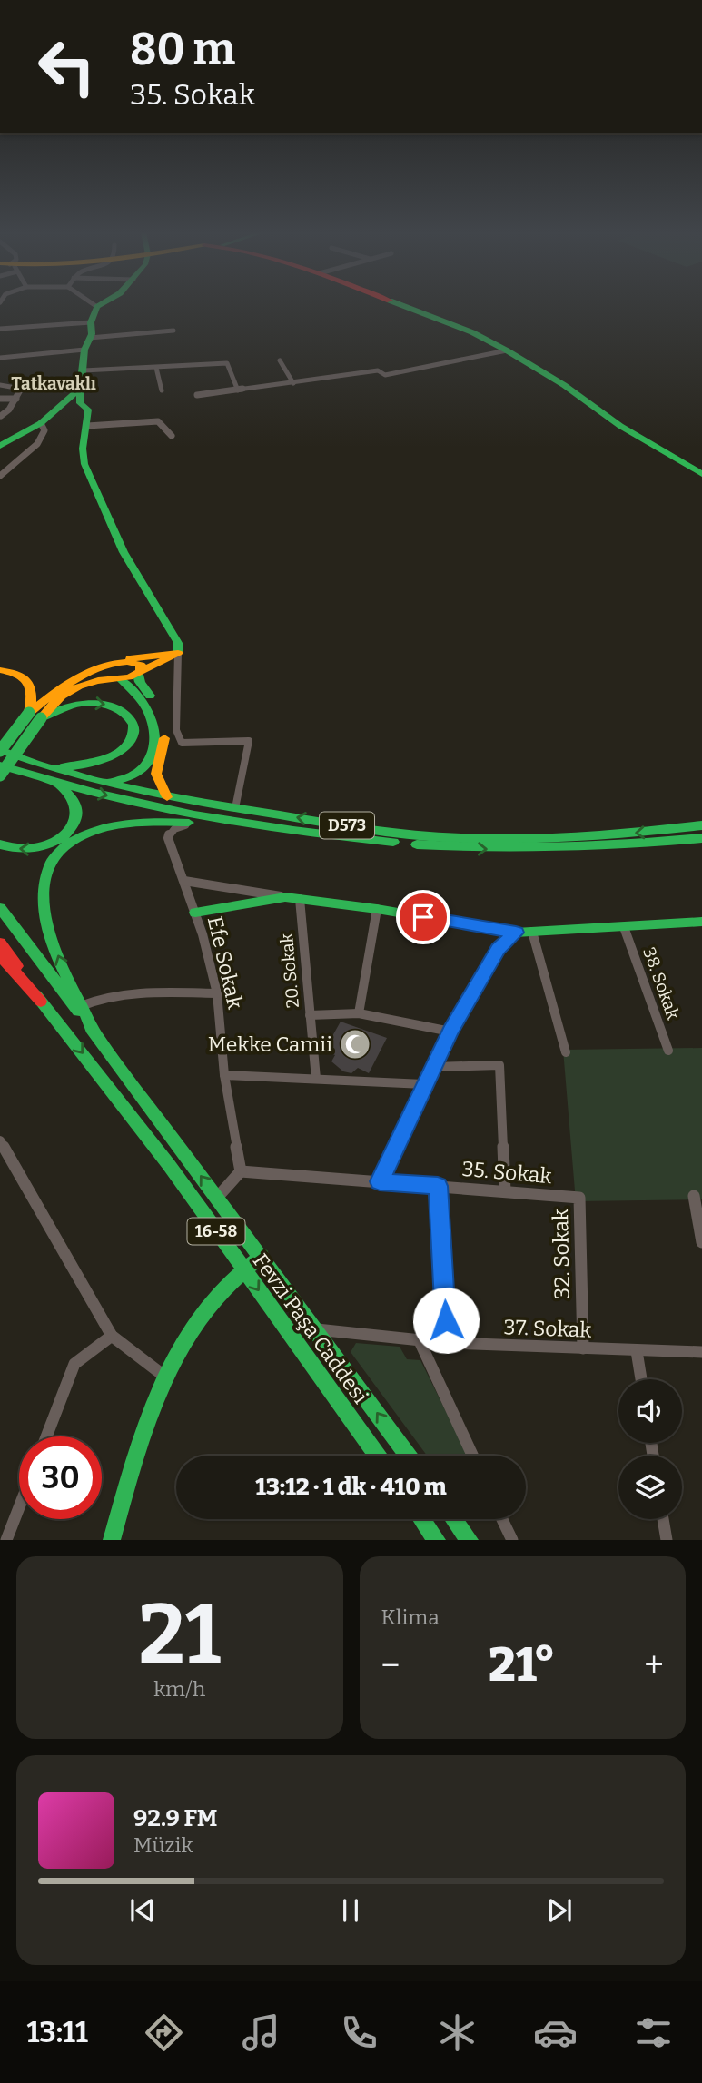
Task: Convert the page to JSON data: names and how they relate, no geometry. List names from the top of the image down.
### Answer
{
  "streets": {
    "main road": ["D573", "16-58", "Fevzi Paşa Caddesi"],
    "street": [
      "Efe Sokak",
      "20. Sokak",
      "38. Sokak",
      "35. Sokak",
      "32. Sokak",
      "37. Sokak"
    ]
  },
  "crossings": [
    ["Efe Sokak", "35. Sokak"],
    ["35. Sokak", "32. Sokak"],
    ["32. Sokak", "37. Sokak"],
    ["Fevzi Paşa Caddesi", "37. Sokak"]
  ],
  "districts": ["Tatkavaklı"],
  "places": {
    "mosque": ["Mekke Camii"]
  },
  "page": {
    "turn": ["80 m", "35. Sokak"],
    "limit": "30",
    "trip": "13:12 · 1 dk · 410 m",
    "tile": [
      ["21", "km/h"],
      "Klima"
    ],
    "heat": ["−", "21°", "+"],
    "song": ["92.9 FM", "Müzik"],
    "tabs": "13:11"
  }
}
